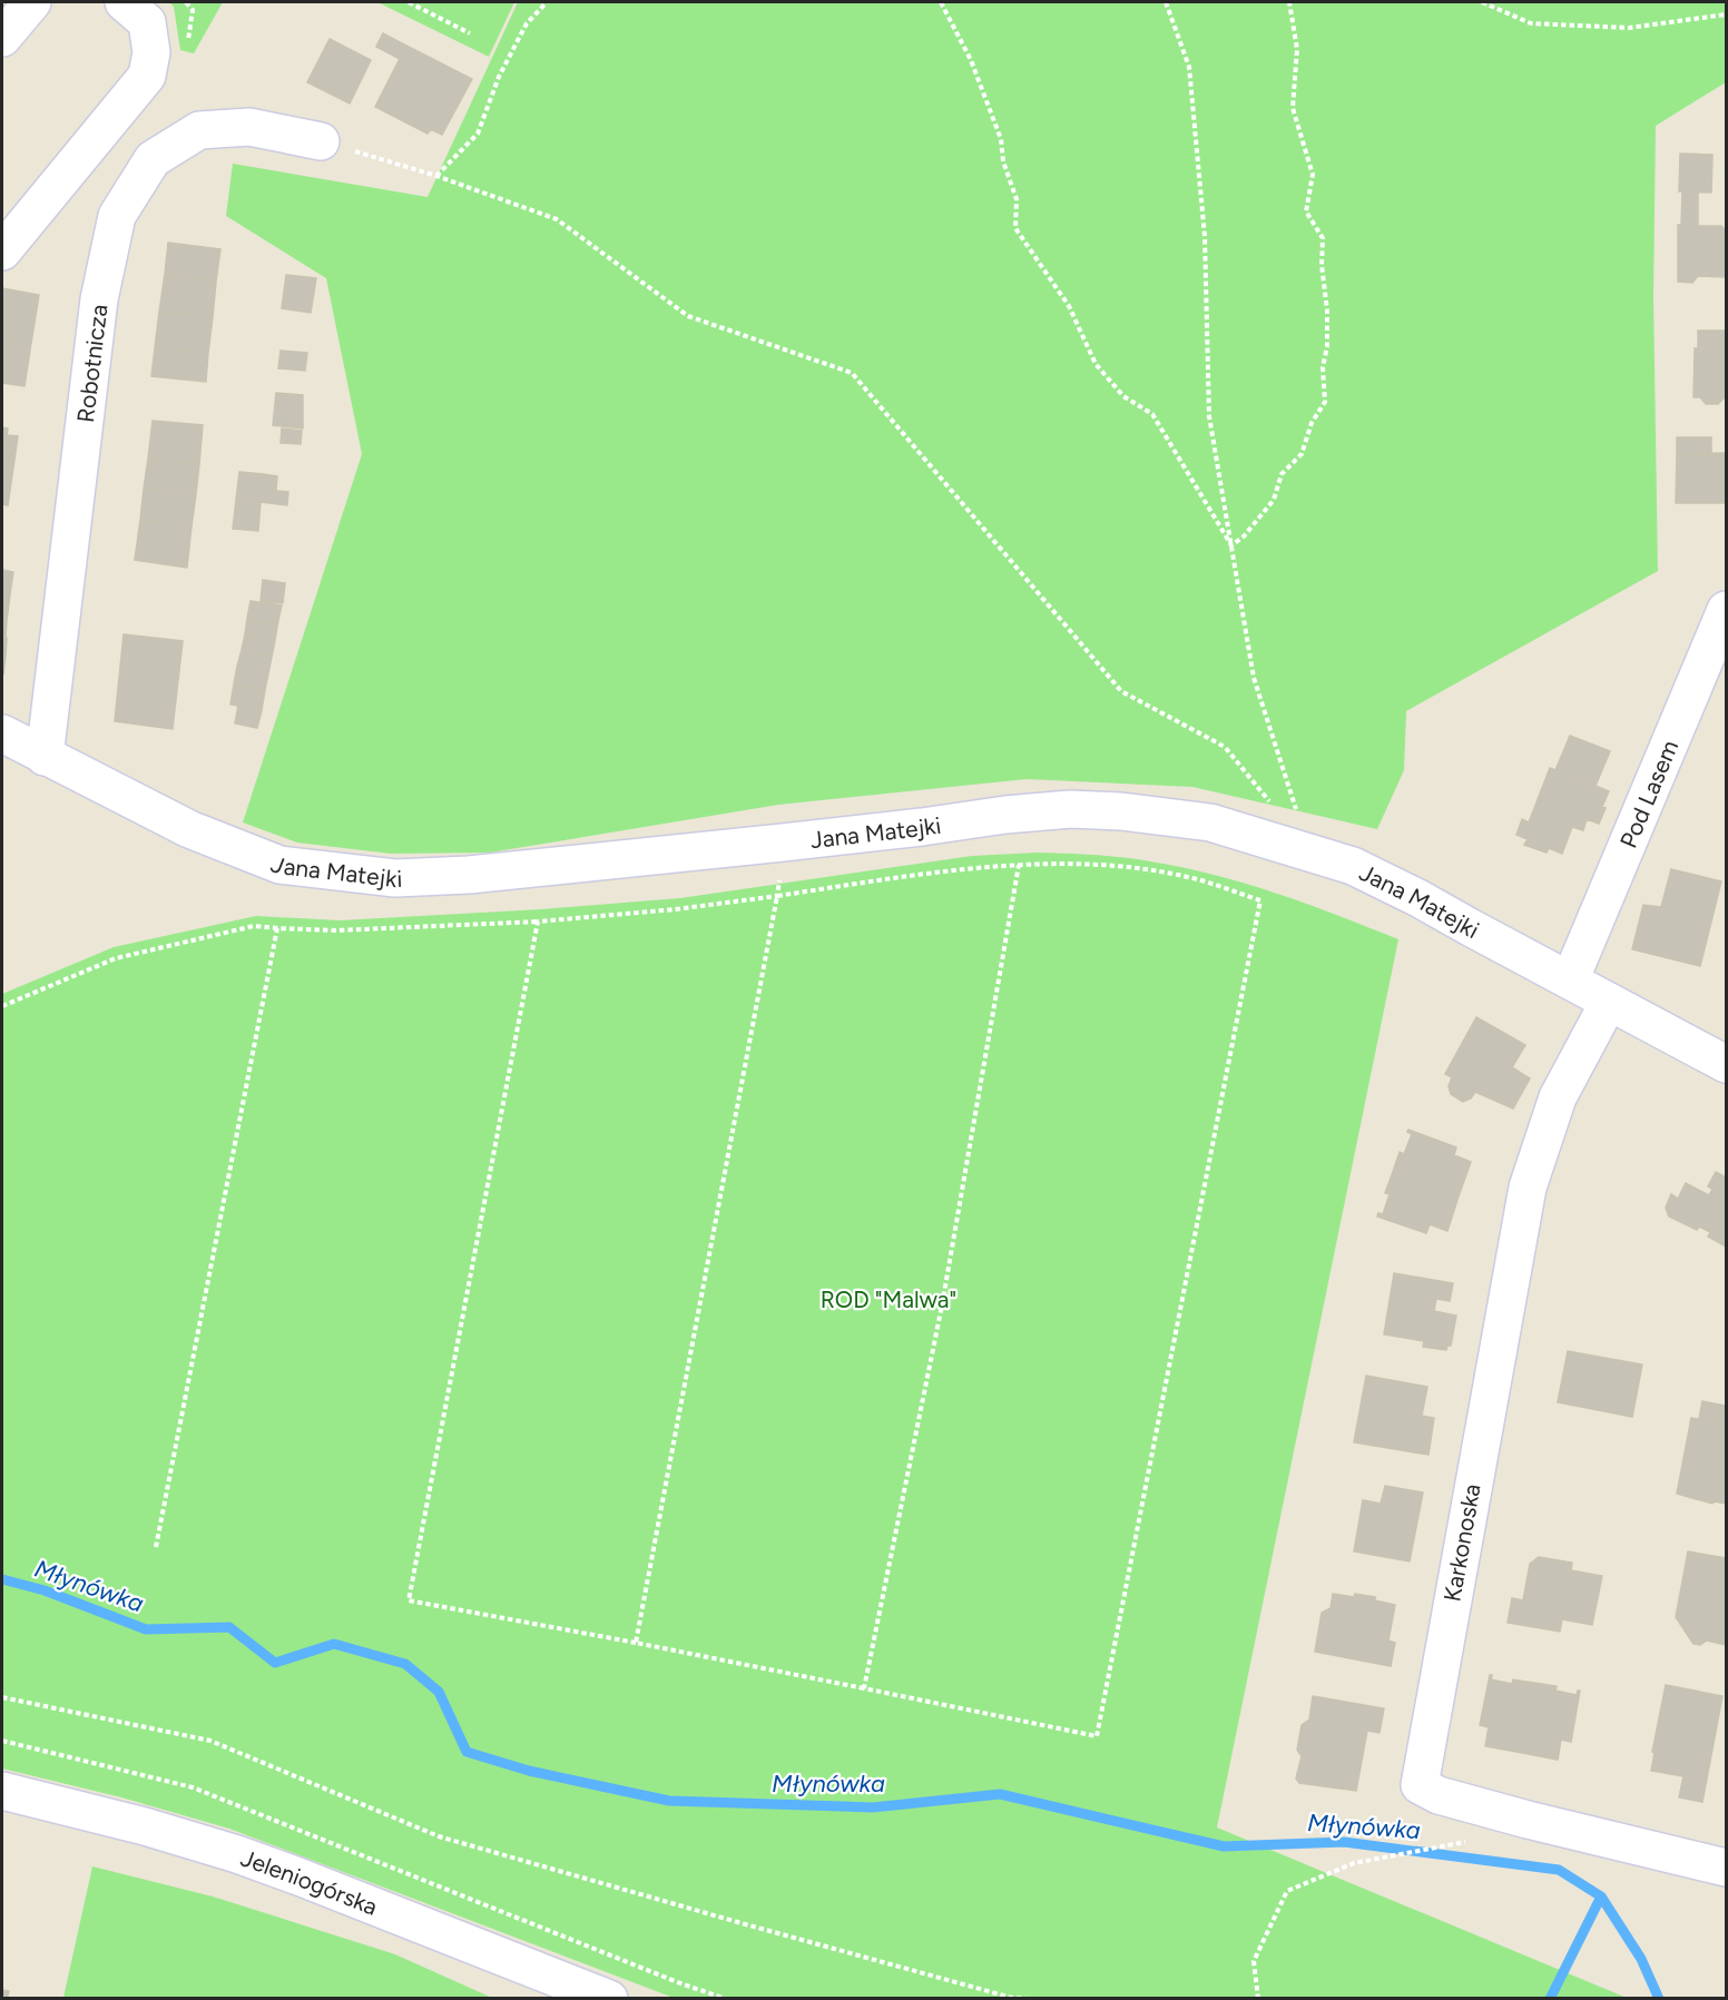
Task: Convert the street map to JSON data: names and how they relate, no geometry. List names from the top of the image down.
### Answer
{
  "streets": {
    "street": [
      "Robotnicza",
      "Pod Lasem",
      "Jana Matejki",
      "Karkonoska",
      "Jeleniogórska"
    ]
  },
  "crossings": [
    ["Robotnicza", "Jana Matejki"],
    ["Pod Lasem", "Jana Matejki"],
    ["Jana Matejki", "Karkonoska"]
  ],
  "water": ["Młynówka"],
  "parks": ["ROD \"Malwa\""]
}
